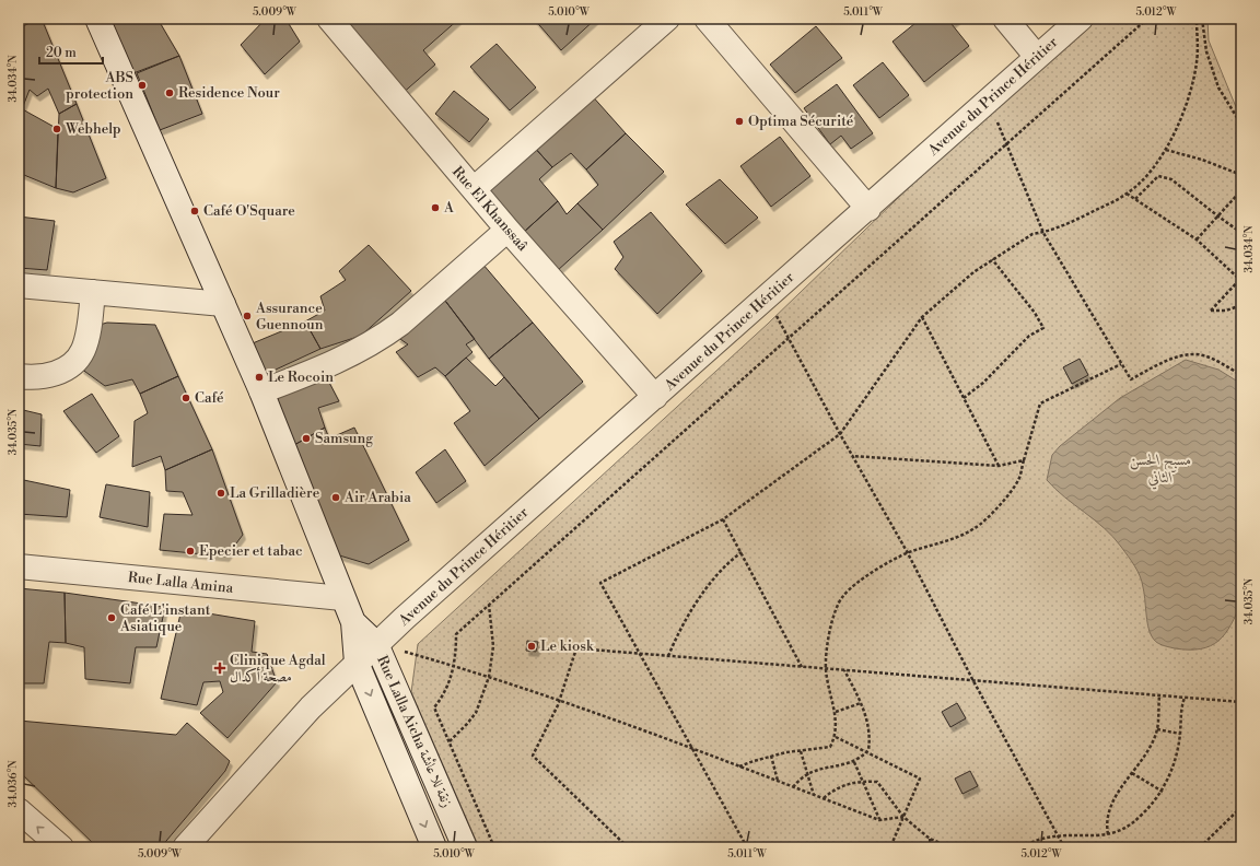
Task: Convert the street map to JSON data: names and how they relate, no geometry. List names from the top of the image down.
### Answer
{
  "streets": {
    "street": [
      "Avenue du Prince Héritier",
      "Rue El Khanssaâ",
      "Rue Lalla Amina",
      "Rue Lalla Aicha زنقة للا عائشة"
    ]
  },
  "crossings": [
    ["Avenue du Prince Héritier", "Rue El Khanssaâ"],
    ["Avenue du Prince Héritier", "Rue Lalla Aicha زنقة للا عائشة"],
    ["Rue Lalla Amina", "Rue Lalla Aicha زنقة للا عائشة"]
  ],
  "water": ["مسبح الحسن الثاني"],
  "places": {
    "other": [
      "ABS protection",
      "Residence Nour",
      "Optima Sécurité",
      "Webhelp",
      "A",
      "Café O'Square",
      "Assurance Guennoun",
      "Le Rocoin",
      "Café",
      "Samsung",
      "La Grilladière",
      "Air Arabia",
      "Epecier et tabac",
      "Café L'instant Asiatique",
      "Le kiosk"
    ],
    "health": ["Clinique Agdal مصحة أكدال"]
  },
  "scale_bar": "20 m",
  "coordinates": [
    "5.009°W",
    "5.010°W",
    "5.011°W",
    "5.012°W",
    "34.034°N",
    "34.035°N",
    "34.036°N"
  ]
}
